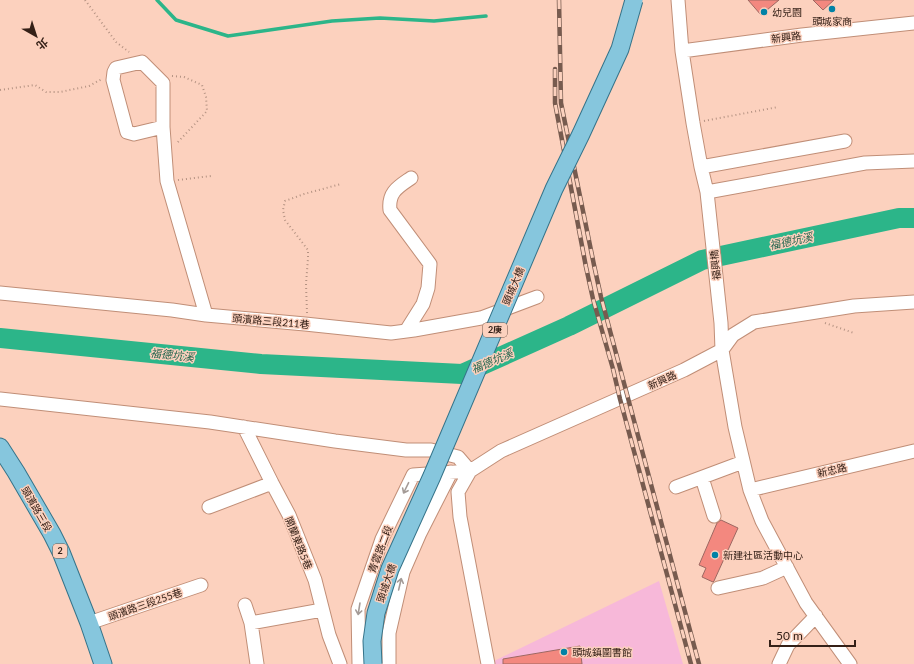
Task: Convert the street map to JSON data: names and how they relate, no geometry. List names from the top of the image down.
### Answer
{
  "streets": {
    "main road": [
      "頭城大橋",
      "2庚",
      "頭濱路三段",
      "2"
    ],
    "street": [
      "新興路",
      "福興橋",
      "頭濱路三段211巷",
      "新忠路",
      "開蘭東路5巷",
      "青雲路二段",
      "頭濱路三段255巷"
    ]
  },
  "crossings": [
    ["新興路", "福興橋"],
    ["新興路", "青雲路二段"],
    ["頭濱路三段", "頭濱路三段255巷"]
  ],
  "water": ["福德坑溪"],
  "places": [
    "頭城家商",
    "幼兒園",
    "新建社區活動中心",
    "頭城鎮圖書館"
  ],
  "scale_bar": "50 m",
  "north": "bottom right"
}
